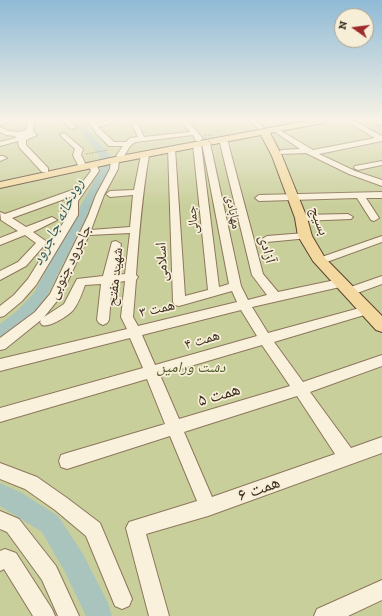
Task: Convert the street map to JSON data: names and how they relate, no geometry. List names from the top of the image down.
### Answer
{
  "streets": {
    "main road": ["بسیج"],
    "street": [
      "مهابادی",
      "جمالی",
      "آزادی",
      "جاجرود جنوبی",
      "اسلامی",
      "شهید مفتح",
      "همت ۳",
      "همت ۴",
      "همت ۵",
      "همت ۶"
    ]
  },
  "crossings": [
    ["مهابادی", "اسلامی"],
    ["جمالی", "اسلامی"],
    ["بسیج", "همت ۴"],
    ["آزادی", "همت ۳"],
    ["شهید مفتح", "همت ۳"],
    ["شهید مفتح", "همت ۴"],
    ["شهید مفتح", "همت ۵"],
    ["شهید مفتح", "همت ۶"]
  ],
  "water": ["رودخانه جاجرود"],
  "parks": ["دشت ورامین"],
  "north": "left"
}
